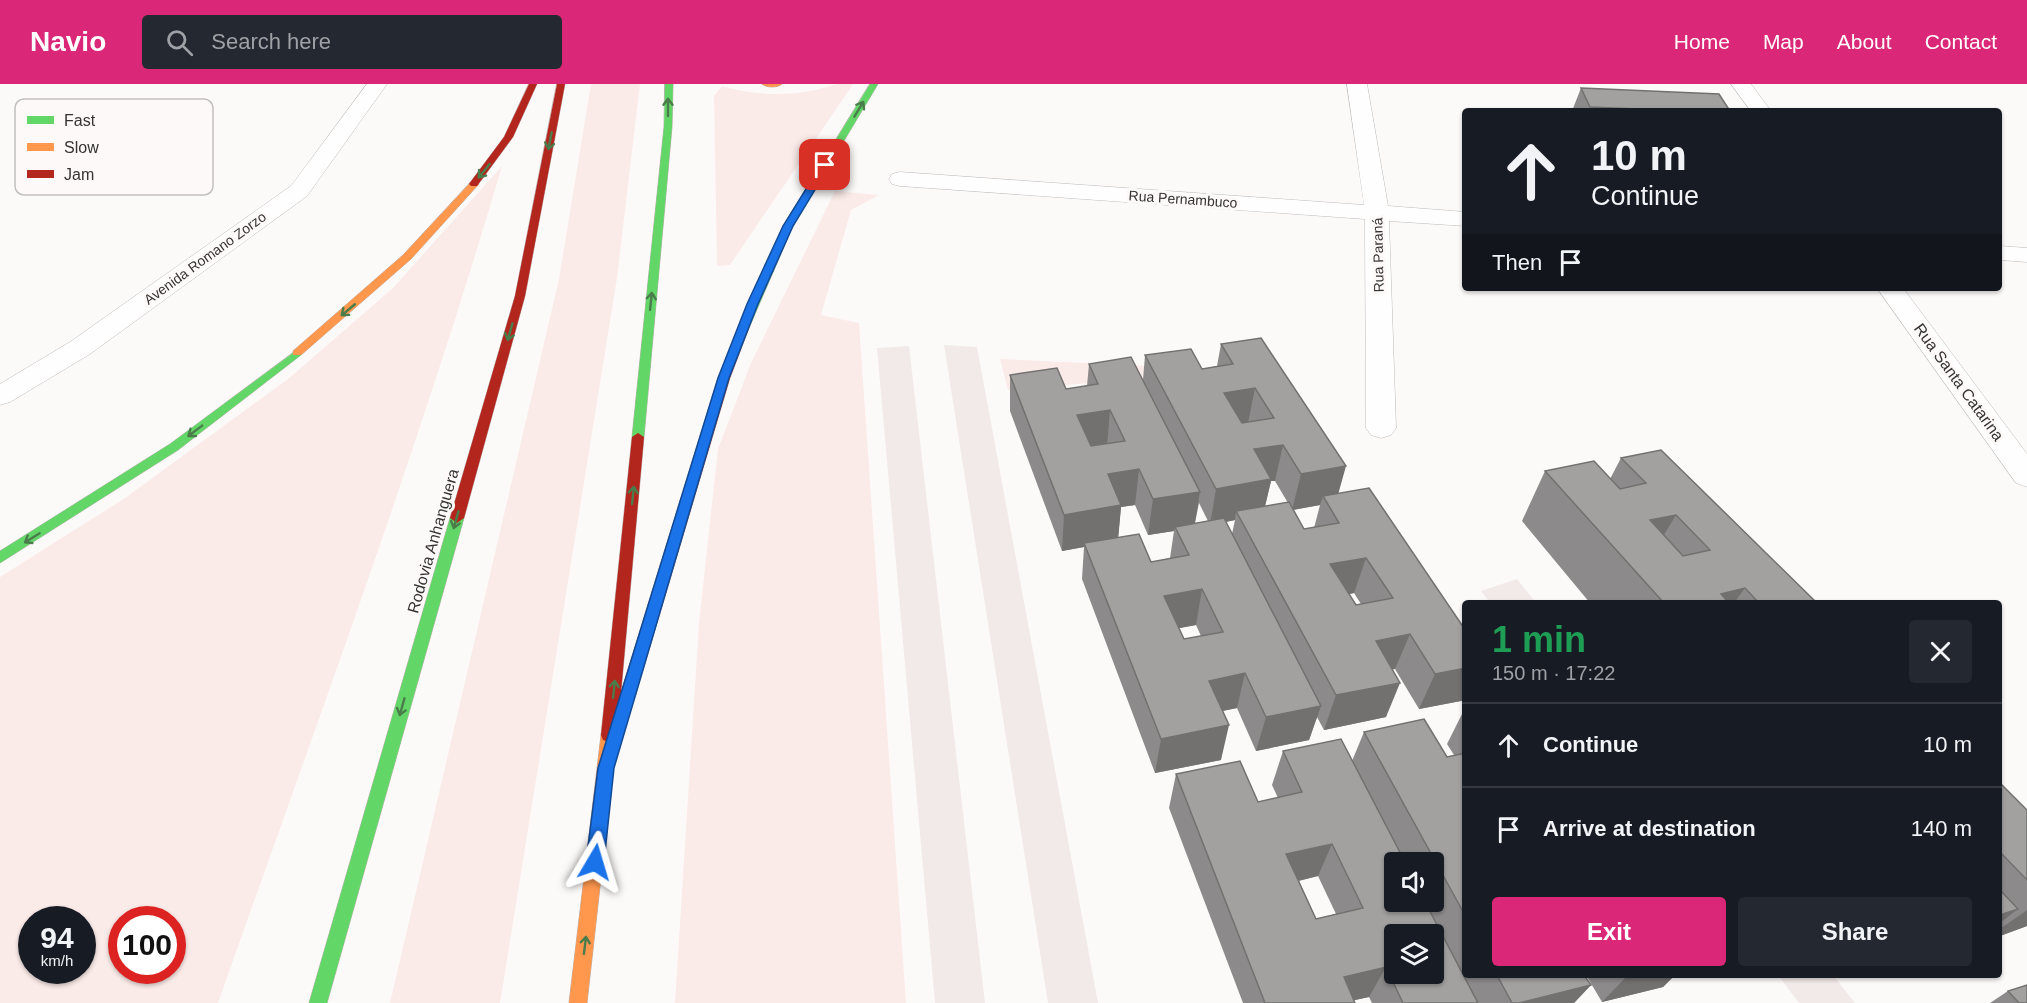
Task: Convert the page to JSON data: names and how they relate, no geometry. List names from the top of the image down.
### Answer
{
  "streets": {
    "highway": ["Rodovia Anhanguera"],
    "street": [
      "Rua Pernambuco",
      "Rua Paraná",
      "Avenida Romano Zorzo",
      "Rua Santa Catarina"
    ]
  },
  "crossings": [
    ["Rua Pernambuco", "Rua Paraná"]
  ],
  "one_way": ["Rodovia Anhanguera"],
  "legend": ["Fast", "Slow", "Jam"],
  "page": {
    "header": "Navio",
    "search": "Search here",
    "nav": [
      "Home",
      "Map",
      "About",
      "Contact"
    ],
    "turn": ["10 m", "Continue"],
    "then": "Then",
    "heading": ["1 min", "150 m · 17:22"],
    "list": [
      {
        "name": "Continue",
        "value": "10 m"
      },
      {
        "name": "Arrive at destination",
        "value": "140 m"
      }
    ],
    "buttons": ["Exit", "Share"],
    "speed": "94 km/h",
    "limit": "100"
  }
}
